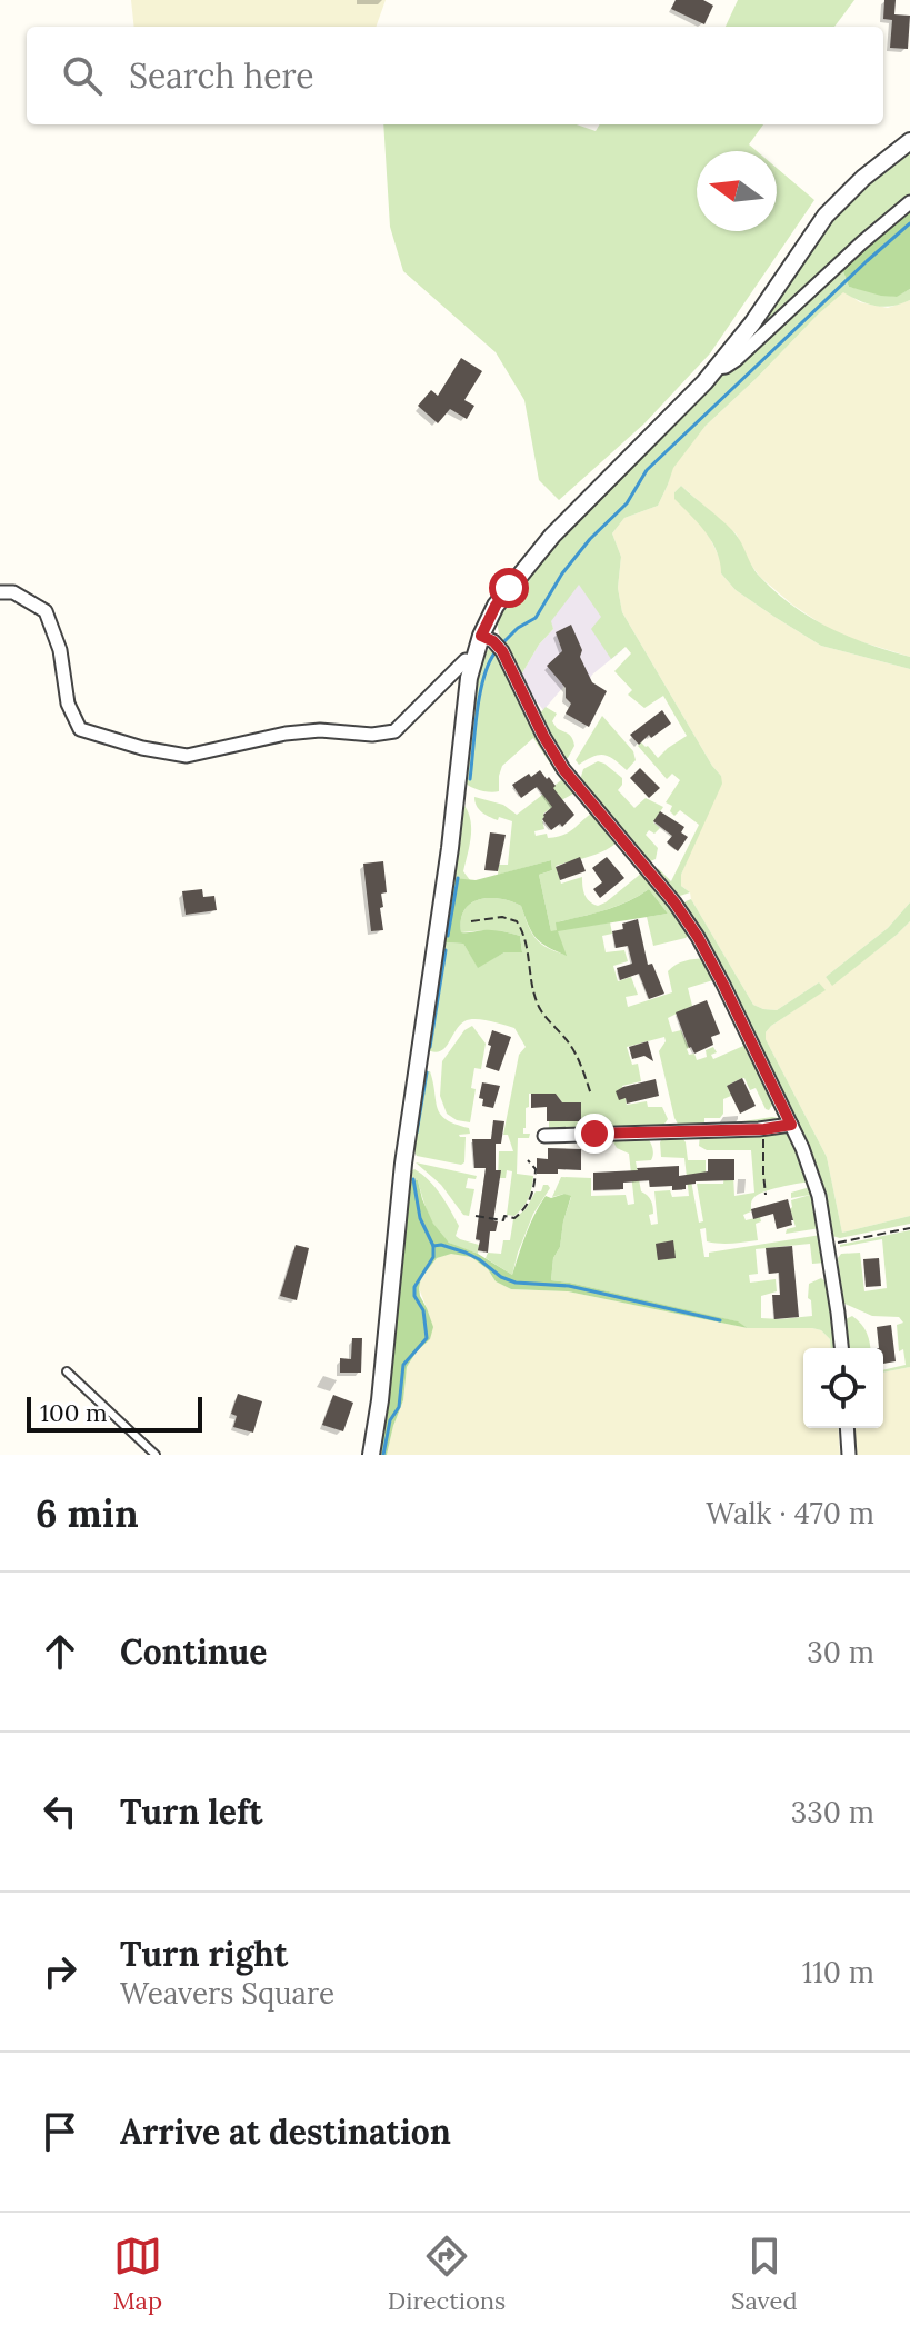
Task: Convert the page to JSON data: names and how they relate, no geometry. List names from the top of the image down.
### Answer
{
  "scale_bar": "100 m",
  "north": "left",
  "page": {
    "search": "Search here",
    "scale": "100 m",
    "heading": ["6 min", "Walk · 470 m"],
    "list": [
      ["Continue", "30 m"],
      ["Turn left", "330 m"],
      ["Turn right", "Weavers Square", "110 m"],
      "Arrive at destination"
    ],
    "nav": ["Map", "Directions", "Saved"]
  }
}
